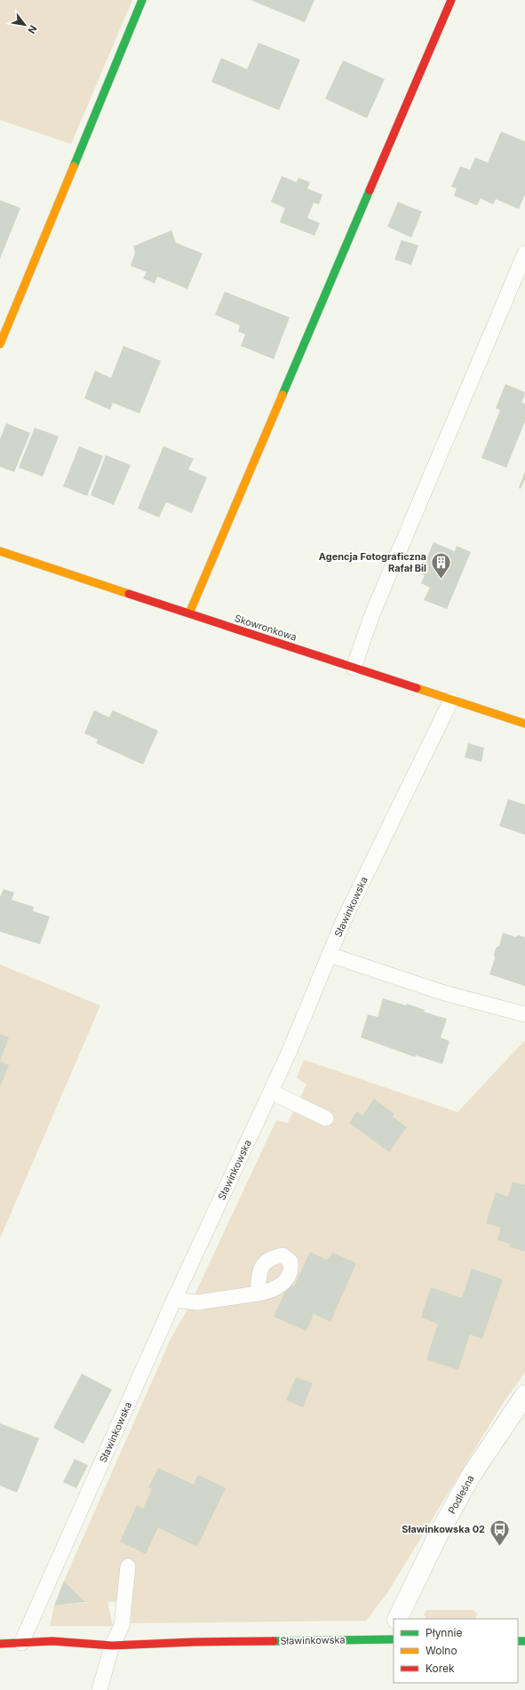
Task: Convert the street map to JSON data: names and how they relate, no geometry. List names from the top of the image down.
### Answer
{
  "streets": {
    "street": ["Skowronkowa", "Sławinkowska", "Podleśna"]
  },
  "crossings": [
    ["Skowronkowa", "Sławinkowska"]
  ],
  "places": {
    "building": ["Agencja Fotograficzna Rafał Bil"],
    "bus stop": ["Sławinkowska 02"]
  },
  "legend": ["Płynnie", "Wolno", "Korek"],
  "north": "bottom right"
}
